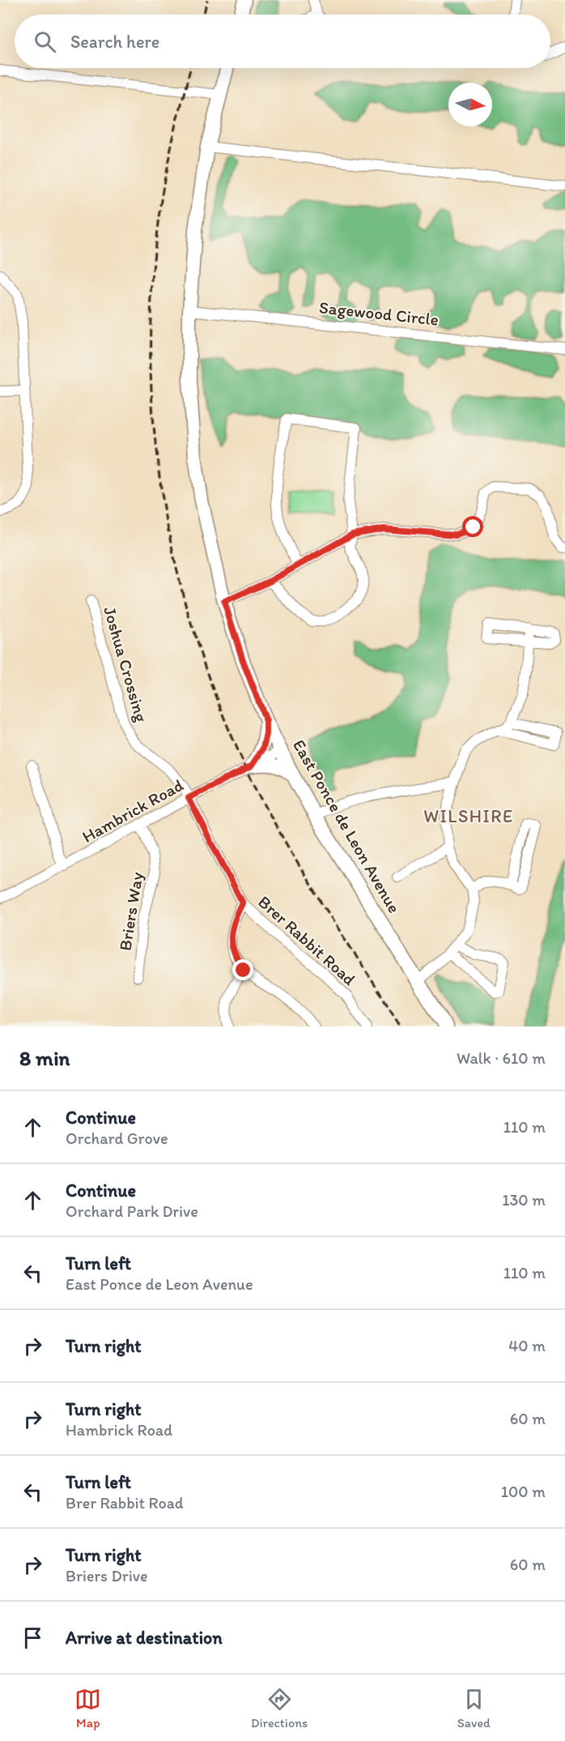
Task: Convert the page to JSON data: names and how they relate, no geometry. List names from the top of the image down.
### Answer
{
  "streets": {
    "main road": ["East Ponce de Leon Avenue"],
    "street": [
      "Sagewood Circle",
      "Joshua Crossing",
      "Hambrick Road",
      "Briers Way",
      "Brer Rabbit Road"
    ]
  },
  "crossings": [
    ["Sagewood Circle", "East Ponce de Leon Avenue"],
    ["Joshua Crossing", "Hambrick Road"],
    ["Joshua Crossing", "Brer Rabbit Road"],
    ["Hambrick Road", "East Ponce de Leon Avenue"],
    ["Hambrick Road", "Briers Way"],
    ["Hambrick Road", "Brer Rabbit Road"]
  ],
  "districts": ["WILSHIRE"],
  "north": "right",
  "page": {
    "search": "Search here",
    "heading": ["8 min", "Walk · 610 m"],
    "list": [
      ["Continue", "Orchard Grove", "110 m"],
      ["Continue", "Orchard Park Drive", "130 m"],
      ["Turn left", "East Ponce de Leon Avenue", "110 m"],
      ["Turn right", "40 m"],
      ["Turn right", "Hambrick Road", "60 m"],
      ["Turn left", "Brer Rabbit Road", "100 m"],
      ["Turn right", "Briers Drive", "60 m"],
      "Arrive at destination"
    ],
    "nav": ["Map", "Directions", "Saved"]
  }
}
